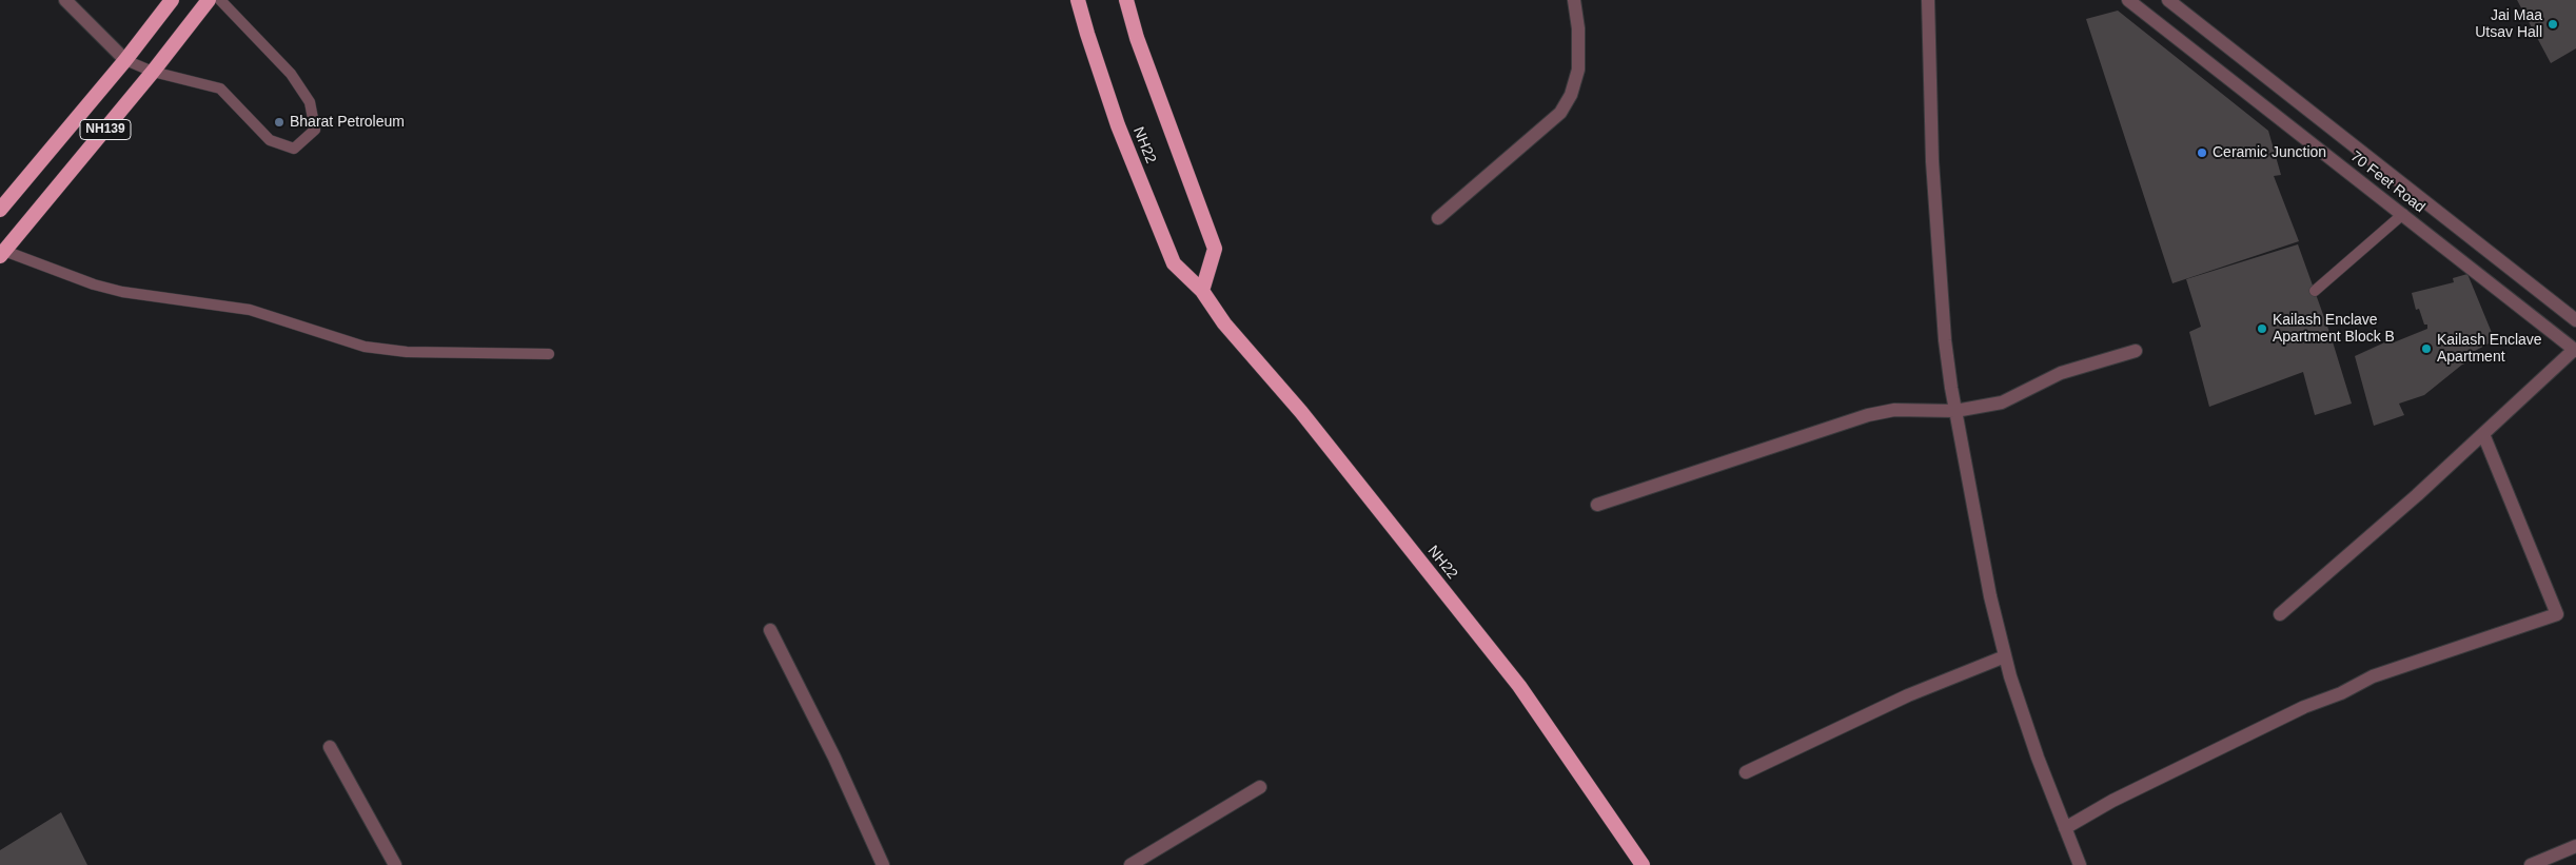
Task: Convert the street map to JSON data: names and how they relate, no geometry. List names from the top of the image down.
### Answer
{
  "streets": {
    "highway": ["NH139", "NH22"],
    "street": ["70 Feet Road"]
  },
  "places": [
    "Jai Maa Utsav Hall",
    "Bharat Petroleum",
    "Ceramic Junction",
    "Kailash Enclave Apartment Block B",
    "Kailash Enclave Apartment"
  ]
}
